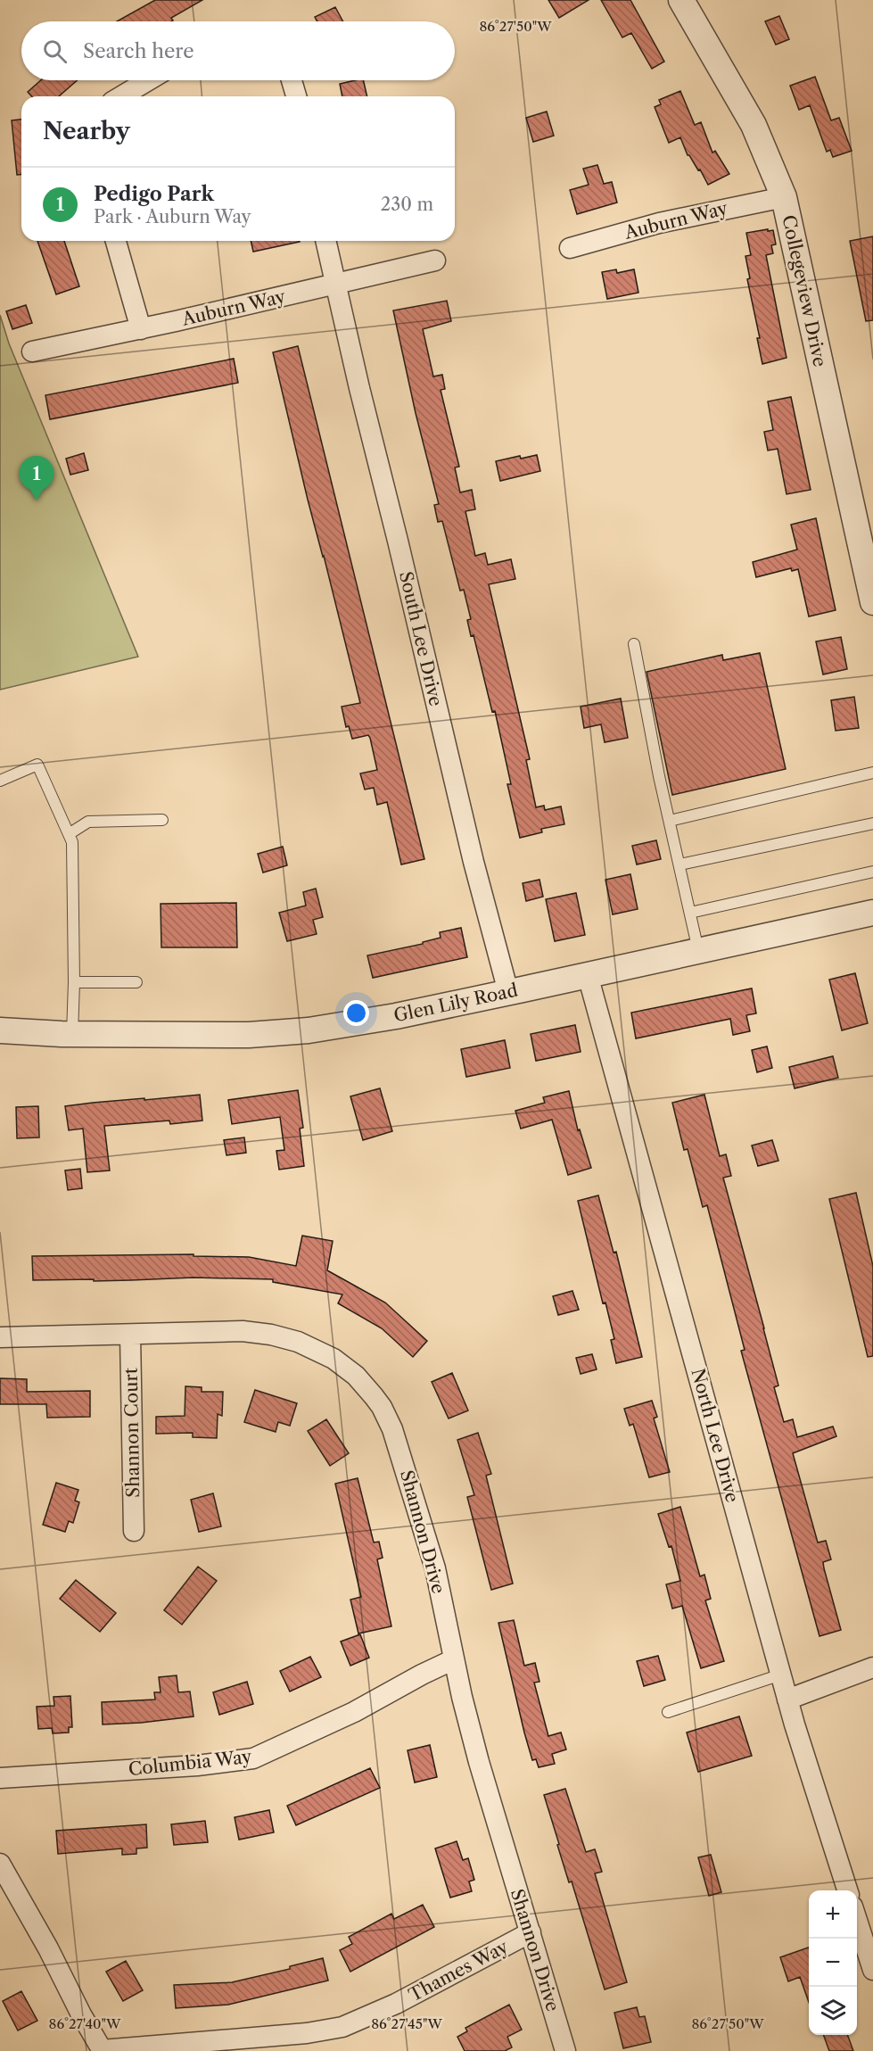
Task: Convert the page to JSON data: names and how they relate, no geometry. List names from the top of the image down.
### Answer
{
  "streets": {
    "street": [
      "Auburn Way",
      "Collegeview Drive",
      "South Lee Drive",
      "Glen Lily Road",
      "Shannon Court",
      "North Lee Drive",
      "Shannon Drive",
      "Columbia Way",
      "Thames Way"
    ]
  },
  "crossings": [
    ["Auburn Way", "Collegeview Drive"],
    ["Auburn Way", "South Lee Drive"],
    ["South Lee Drive", "Glen Lily Road"],
    ["Glen Lily Road", "North Lee Drive"],
    ["Shannon Court", "Shannon Drive"],
    ["Shannon Drive", "Columbia Way"],
    ["Shannon Drive", "Thames Way"]
  ],
  "page": {
    "search": "Search here",
    "heading": "Nearby",
    "list": [
      {
        "mark": "1",
        "name": "Pedigo Park",
        "note": "Park · Auburn Way",
        "value": "230 m"
      }
    ],
    "pins": "1",
    "map_buttons": ["+", "−"]
  },
  "coordinates": ["86°27'50\"W", "86°27'40\"W", "86°27'45\"W"]
}
